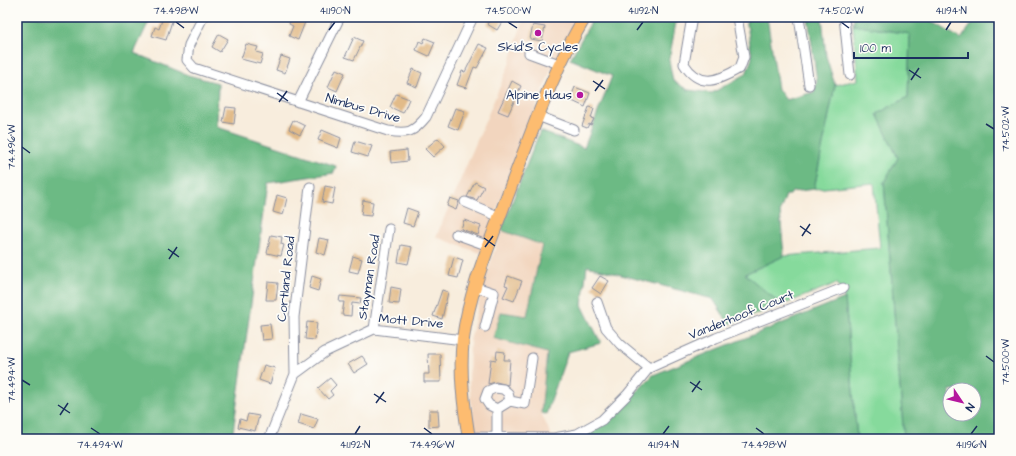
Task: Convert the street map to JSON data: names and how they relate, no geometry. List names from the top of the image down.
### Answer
{
  "streets": {
    "street": [
      "Nimbus Drive",
      "Stayman Road",
      "Cortland Road",
      "Vanderhoof Court",
      "Mott Drive"
    ]
  },
  "crossings": [
    ["Stayman Road", "Mott Drive"],
    ["Cortland Road", "Mott Drive"]
  ],
  "places": ["Skid'S Cycles", "Alpine Haus"],
  "scale_bar": "100 m",
  "north": "bottom right",
  "coordinates": [
    "74.498°W",
    "41.190°N",
    "74.500°W",
    "41.192°N",
    "74.502°W",
    "41.194°N",
    "74.496°W",
    "74.494°W",
    "41.196°N"
  ]
}
